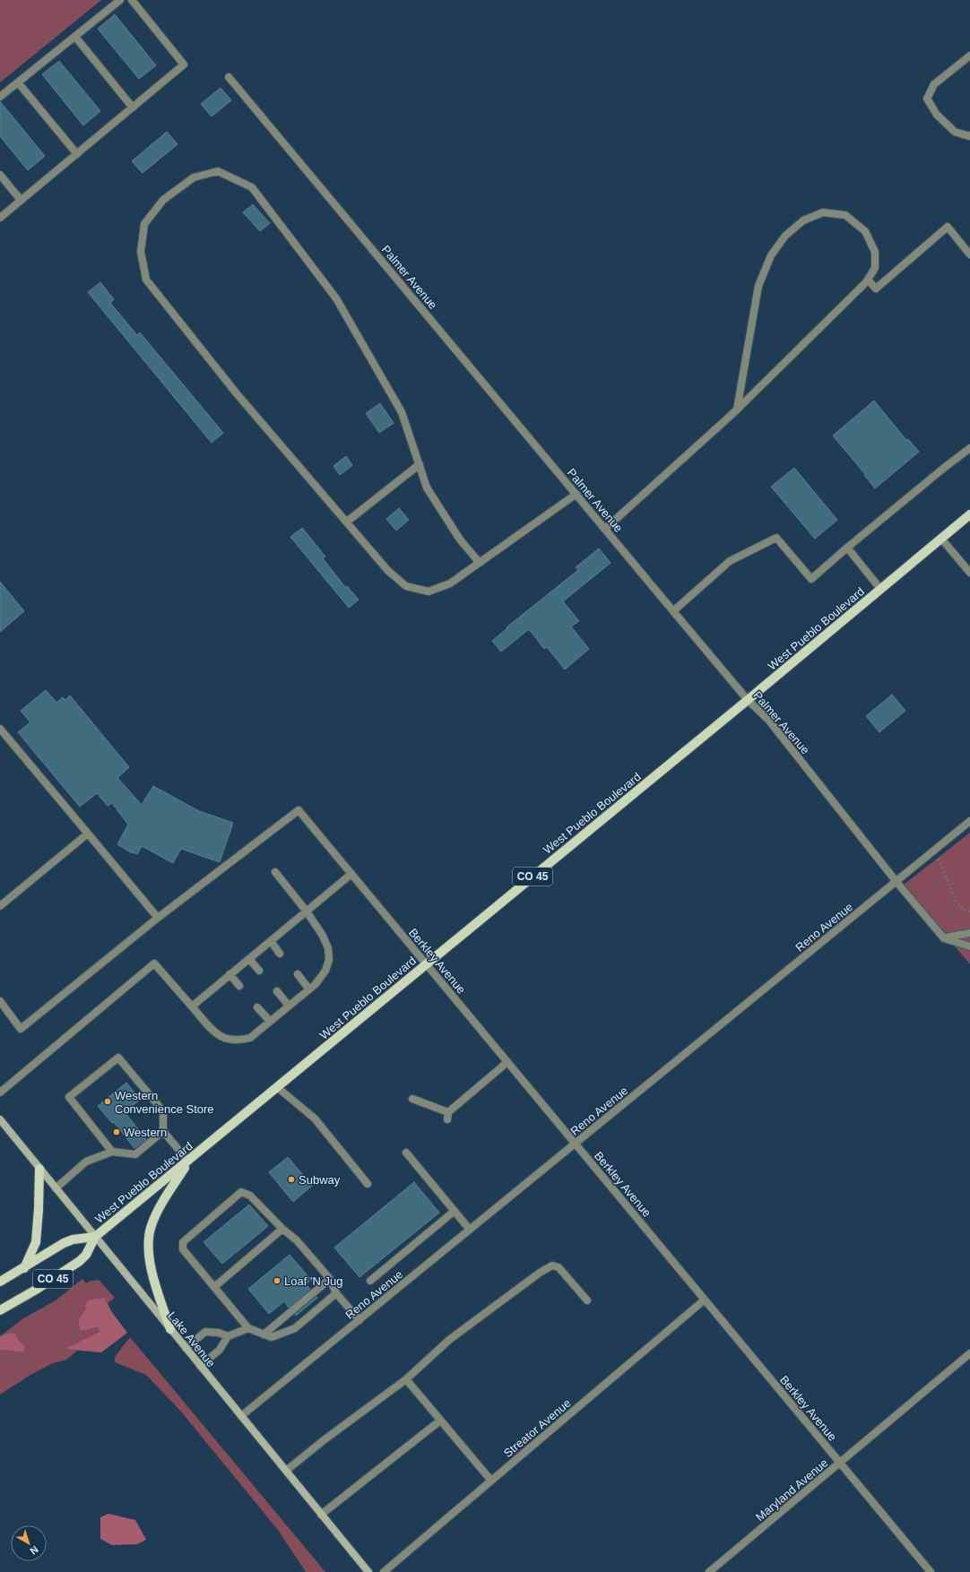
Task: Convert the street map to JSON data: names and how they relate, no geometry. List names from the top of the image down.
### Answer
{
  "streets": {
    "main road": ["West Pueblo Boulevard", "CO 45", "Lake Avenue"],
    "street": [
      "Palmer Avenue",
      "Reno Avenue",
      "Berkley Avenue",
      "Streator Avenue",
      "Maryland Avenue"
    ]
  },
  "crossings": [
    ["Palmer Avenue", "West Pueblo Boulevard"],
    ["Palmer Avenue", "Reno Avenue"],
    ["West Pueblo Boulevard", "Berkley Avenue"],
    ["West Pueblo Boulevard", "Lake Avenue"],
    ["Reno Avenue", "Berkley Avenue"],
    ["Reno Avenue", "Lake Avenue"],
    ["Berkley Avenue", "Streator Avenue"],
    ["Berkley Avenue", "Maryland Avenue"]
  ],
  "places": [
    "Western Convenience Store",
    "Western",
    "Subway",
    "Loaf 'N Jug"
  ],
  "north": "bottom right"
}
